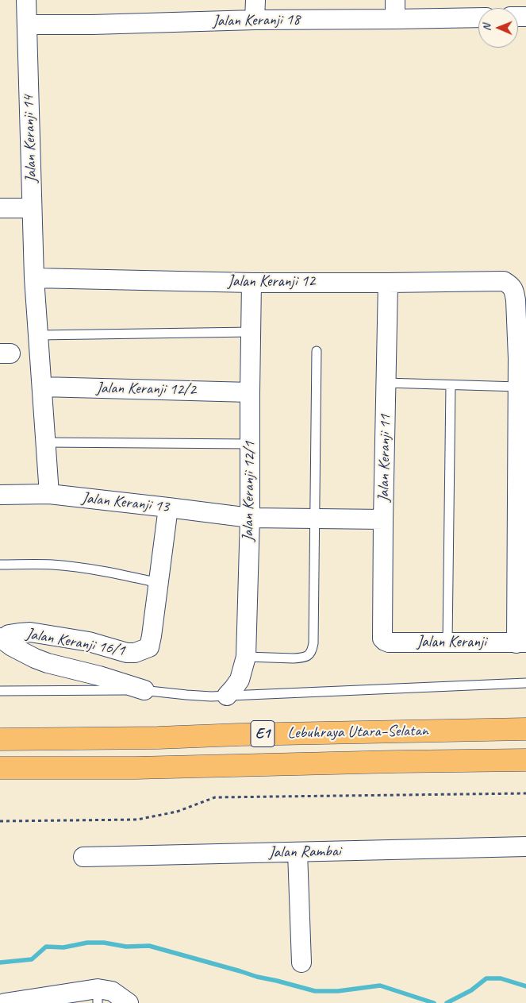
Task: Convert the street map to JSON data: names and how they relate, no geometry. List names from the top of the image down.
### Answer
{
  "streets": {
    "highway": ["Lebuhraya Utara–Selatan", "E1"],
    "street": [
      "Jalan Keranji 18",
      "Jalan Keranji 14",
      "Jalan Keranji 12",
      "Jalan Keranji 12/2",
      "Jalan Keranji 11",
      "Jalan Keranji 12/1",
      "Jalan Keranji 13",
      "Jalan Keranji 16/1",
      "Jalan Keranji",
      "Jalan Rambai"
    ]
  },
  "crossings": [
    ["Jalan Keranji 18", "Jalan Keranji 14"],
    ["Jalan Keranji 14", "Jalan Keranji 12"],
    ["Jalan Keranji 14", "Jalan Keranji 12/2"],
    ["Jalan Keranji 14", "Jalan Keranji 13"],
    ["Jalan Keranji 12", "Jalan Keranji 11"],
    ["Jalan Keranji 12", "Jalan Keranji 12/1"],
    ["Jalan Keranji 12/2", "Jalan Keranji 12/1"],
    ["Jalan Keranji 11", "Jalan Keranji 13"],
    ["Jalan Keranji 11", "Jalan Keranji"],
    ["Jalan Keranji 12/1", "Jalan Keranji 13"]
  ],
  "north": "left"
}
